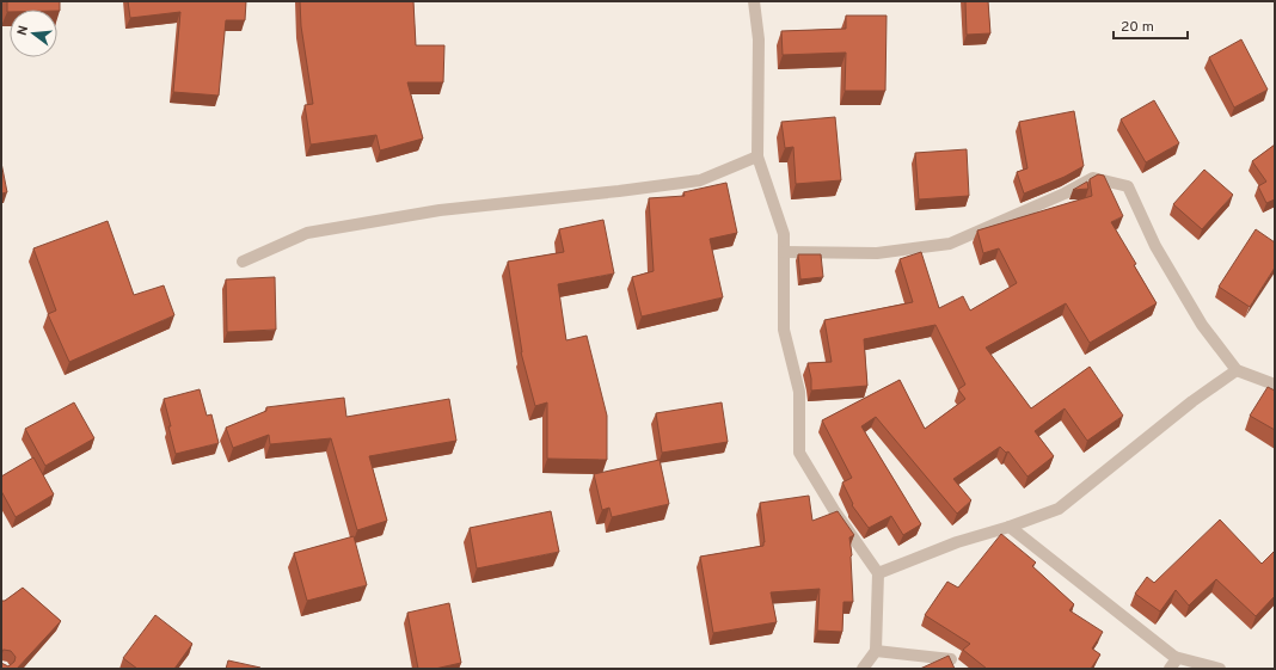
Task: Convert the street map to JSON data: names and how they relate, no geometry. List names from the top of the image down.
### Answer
{
  "scale_bar": "20 m",
  "north": "left"
}
